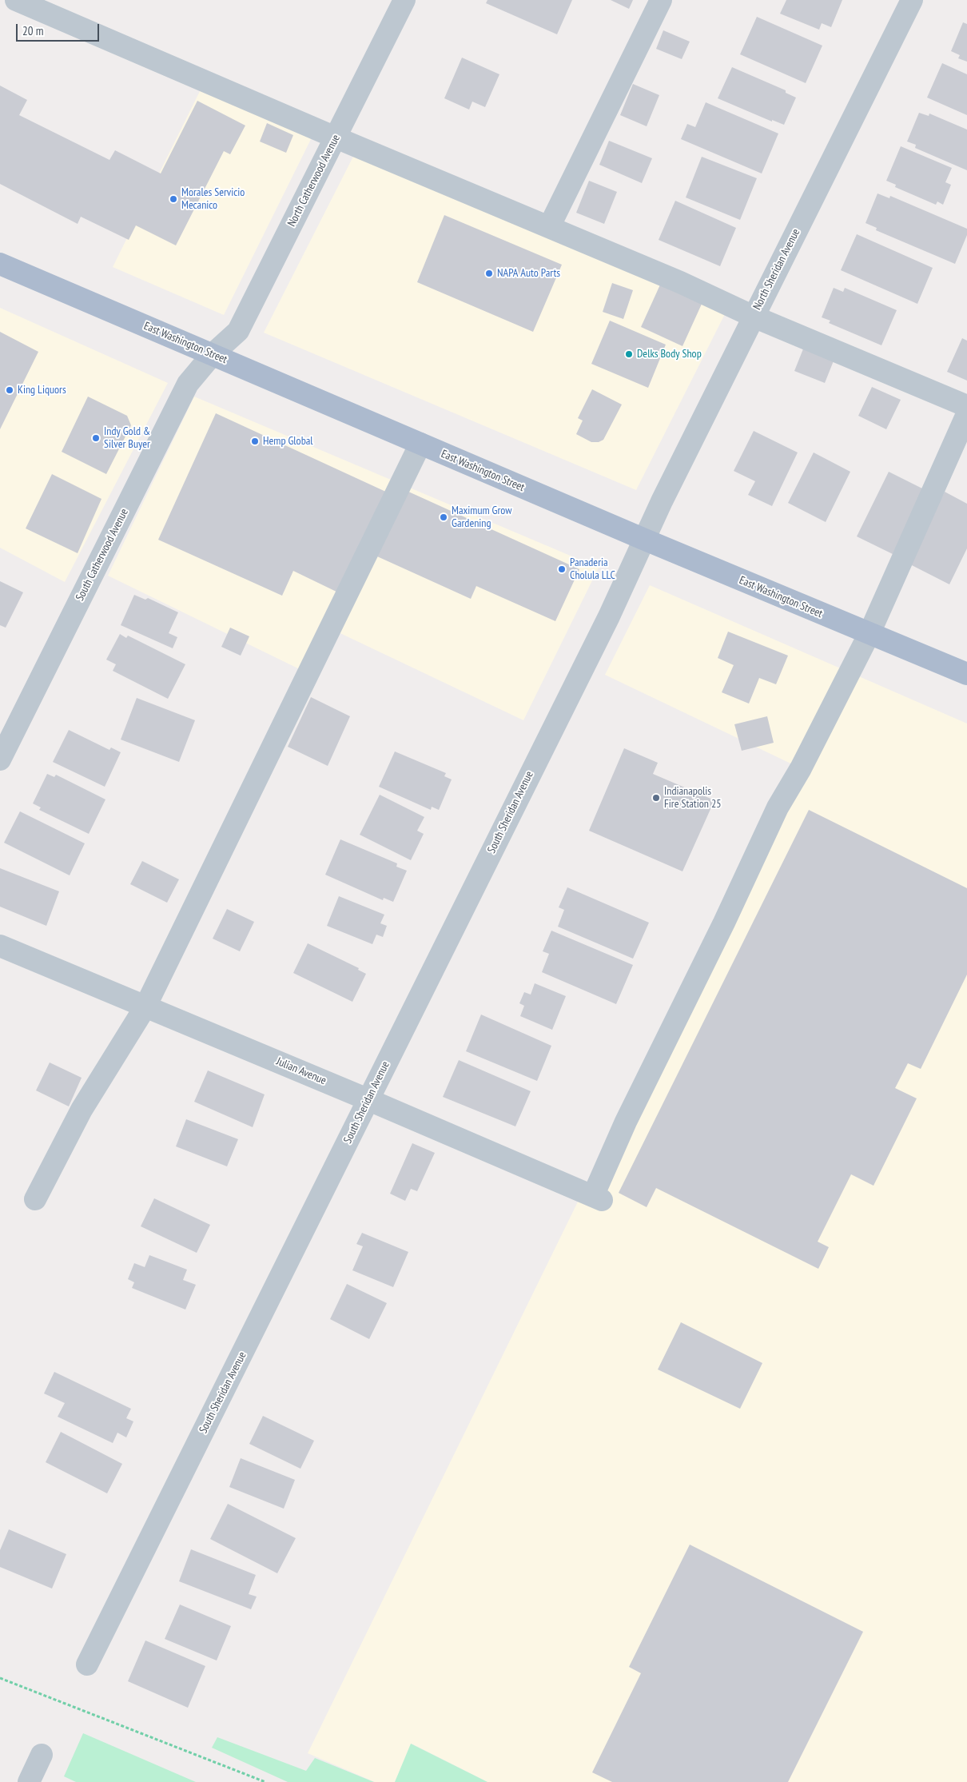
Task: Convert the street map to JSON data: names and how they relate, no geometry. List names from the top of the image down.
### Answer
{
  "streets": {
    "main road": ["East Washington Street"],
    "street": [
      "North Catherwood Avenue",
      "North Sheridan Avenue",
      "South Catherwood Avenue",
      "South Sheridan Avenue",
      "Julian Avenue"
    ]
  },
  "crossings": [
    ["North Catherwood Avenue", "East Washington Street"],
    ["North Catherwood Avenue", "South Catherwood Avenue"],
    ["North Sheridan Avenue", "East Washington Street"],
    ["North Sheridan Avenue", "South Sheridan Avenue"],
    ["East Washington Street", "South Catherwood Avenue"],
    ["East Washington Street", "South Sheridan Avenue"],
    ["East Washington Street", "Julian Avenue"],
    ["South Sheridan Avenue", "Julian Avenue"]
  ],
  "places": [
    "Morales Servicio Mecanico",
    "NAPA Auto Parts",
    "Delks Body Shop",
    "King Liquors",
    "Indy Gold & Silver Buyer",
    "Hemp Global",
    "Maximum Grow Gardening",
    "Panaderia Cholula LLC",
    "Indianapolis Fire Station 25"
  ],
  "scale_bar": "20 m"
}
